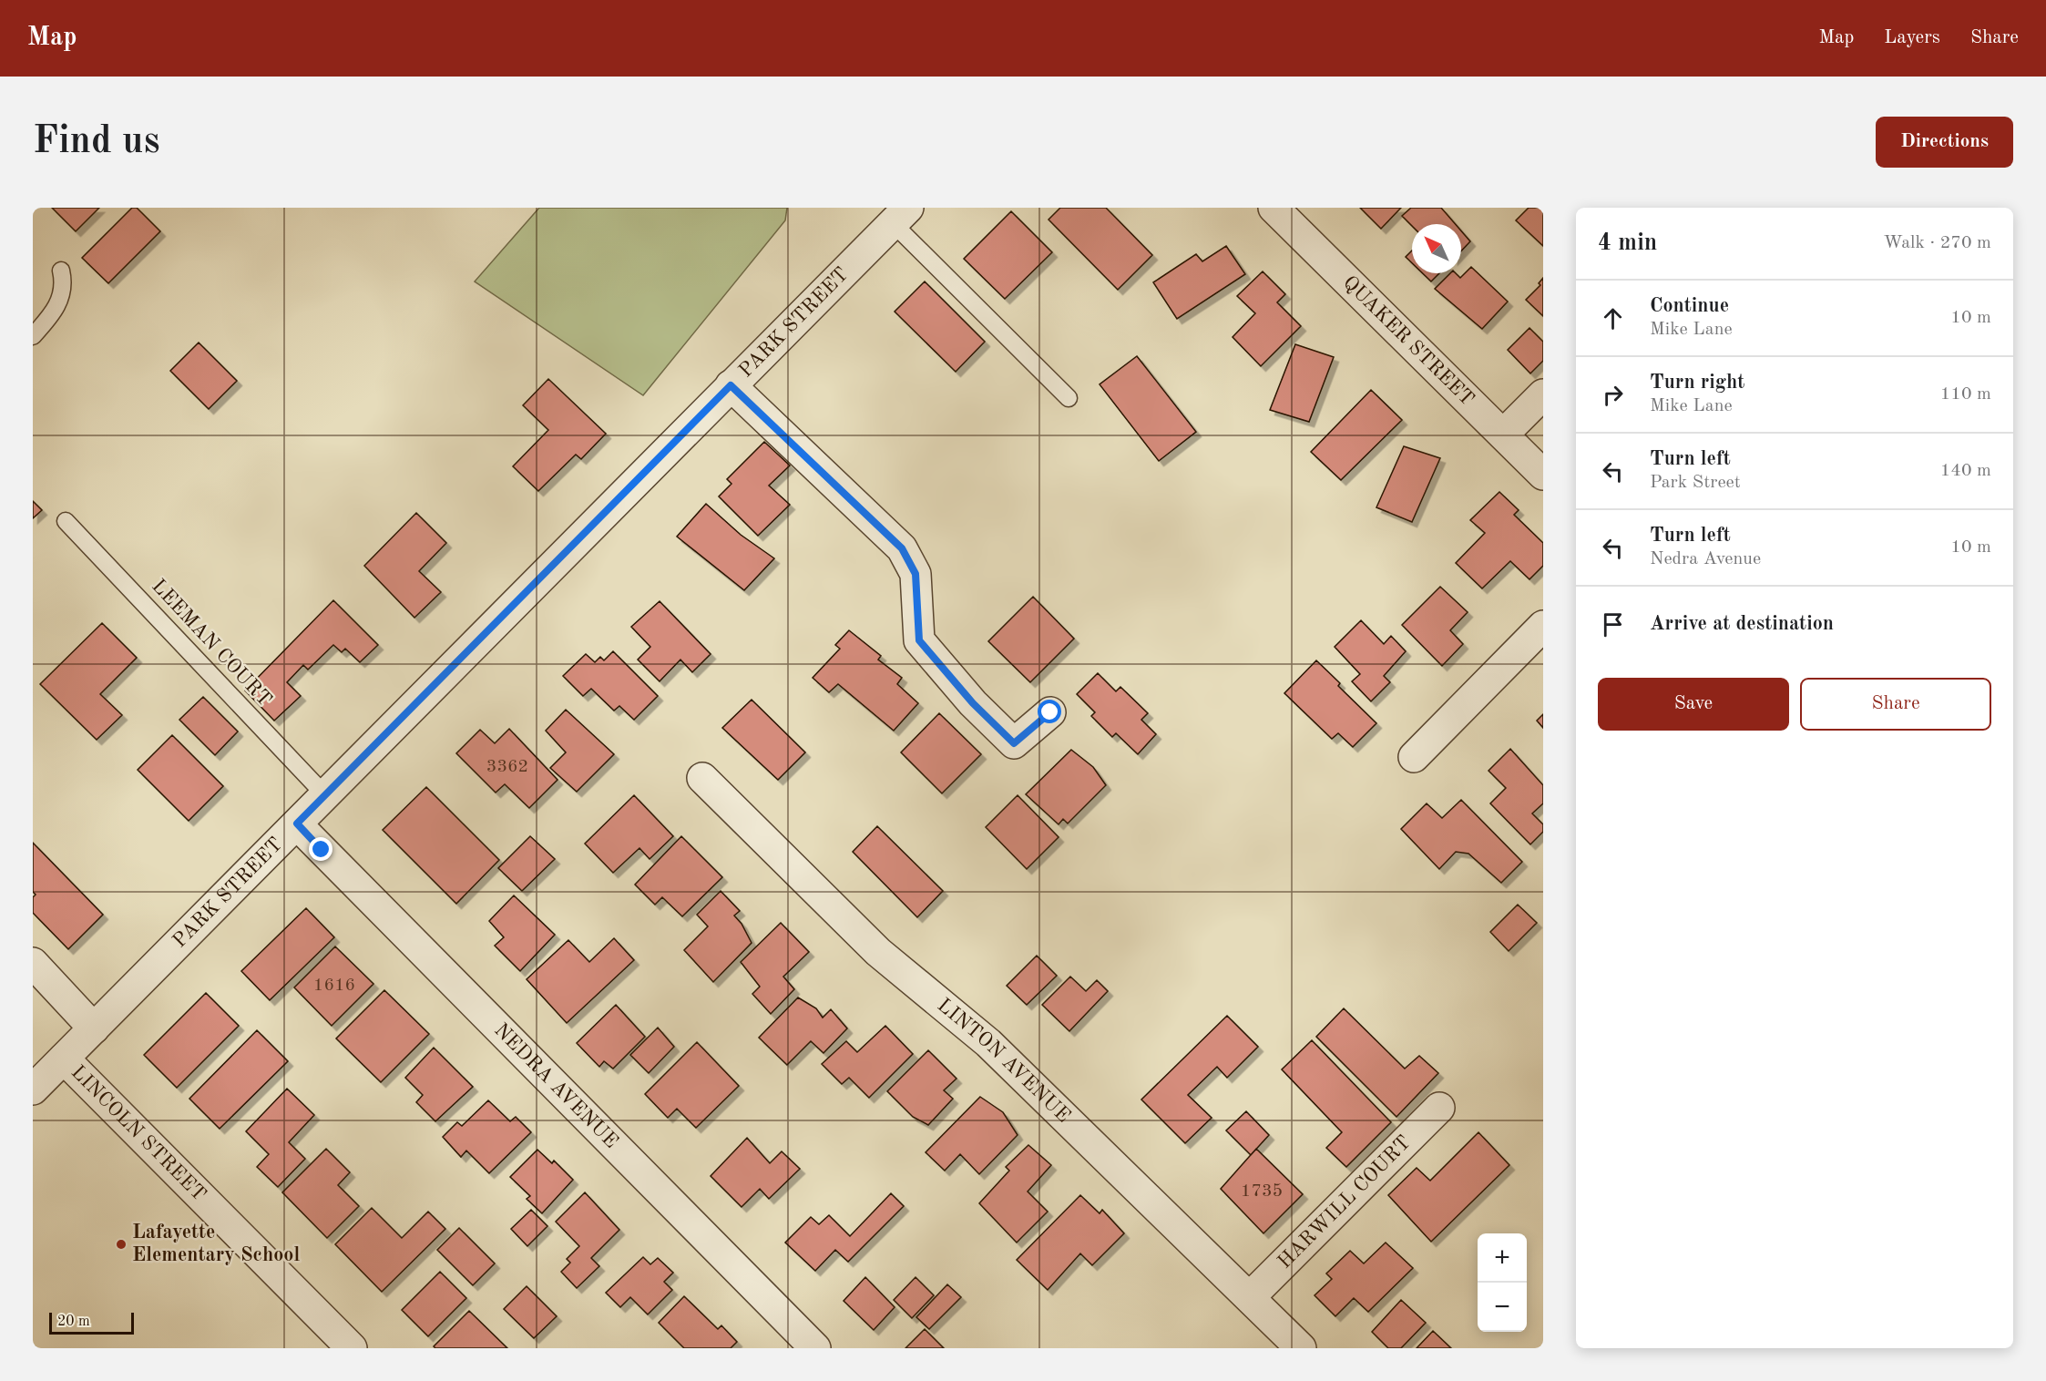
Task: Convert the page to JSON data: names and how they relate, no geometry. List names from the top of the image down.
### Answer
{
  "streets": {
    "street": [
      "PARK STREET",
      "QUAKER STREET",
      "LINTON AVENUE",
      "NEDRA AVENUE",
      "LINCOLN STREET",
      "HARWILL COURT"
    ],
    "lane": ["LEEMAN COURT"]
  },
  "crossings": [
    ["PARK STREET", "LEEMAN COURT"],
    ["PARK STREET", "NEDRA AVENUE"],
    ["PARK STREET", "LINCOLN STREET"],
    ["LINTON AVENUE", "HARWILL COURT"]
  ],
  "places": ["Lafayette Elementary School"],
  "house_numbers": ["3362", "1616", "1735"],
  "scale_bar": "20 m",
  "north": "top left",
  "page": {
    "header": "Map",
    "nav": ["Map", "Layers", "Share"],
    "buttons": [
      "Directions",
      ["Save", "Share"]
    ],
    "title": "Find us",
    "heading": ["4 min", "Walk · 270 m"],
    "list": [
      ["Continue", "Mike Lane", "10 m"],
      ["Turn right", "Mike Lane", "110 m"],
      ["Turn left", "Park Street", "140 m"],
      ["Turn left", "Nedra Avenue", "10 m"],
      "Arrive at destination"
    ],
    "map_buttons": ["+", "−"],
    "scale": "20 m"
  }
}
